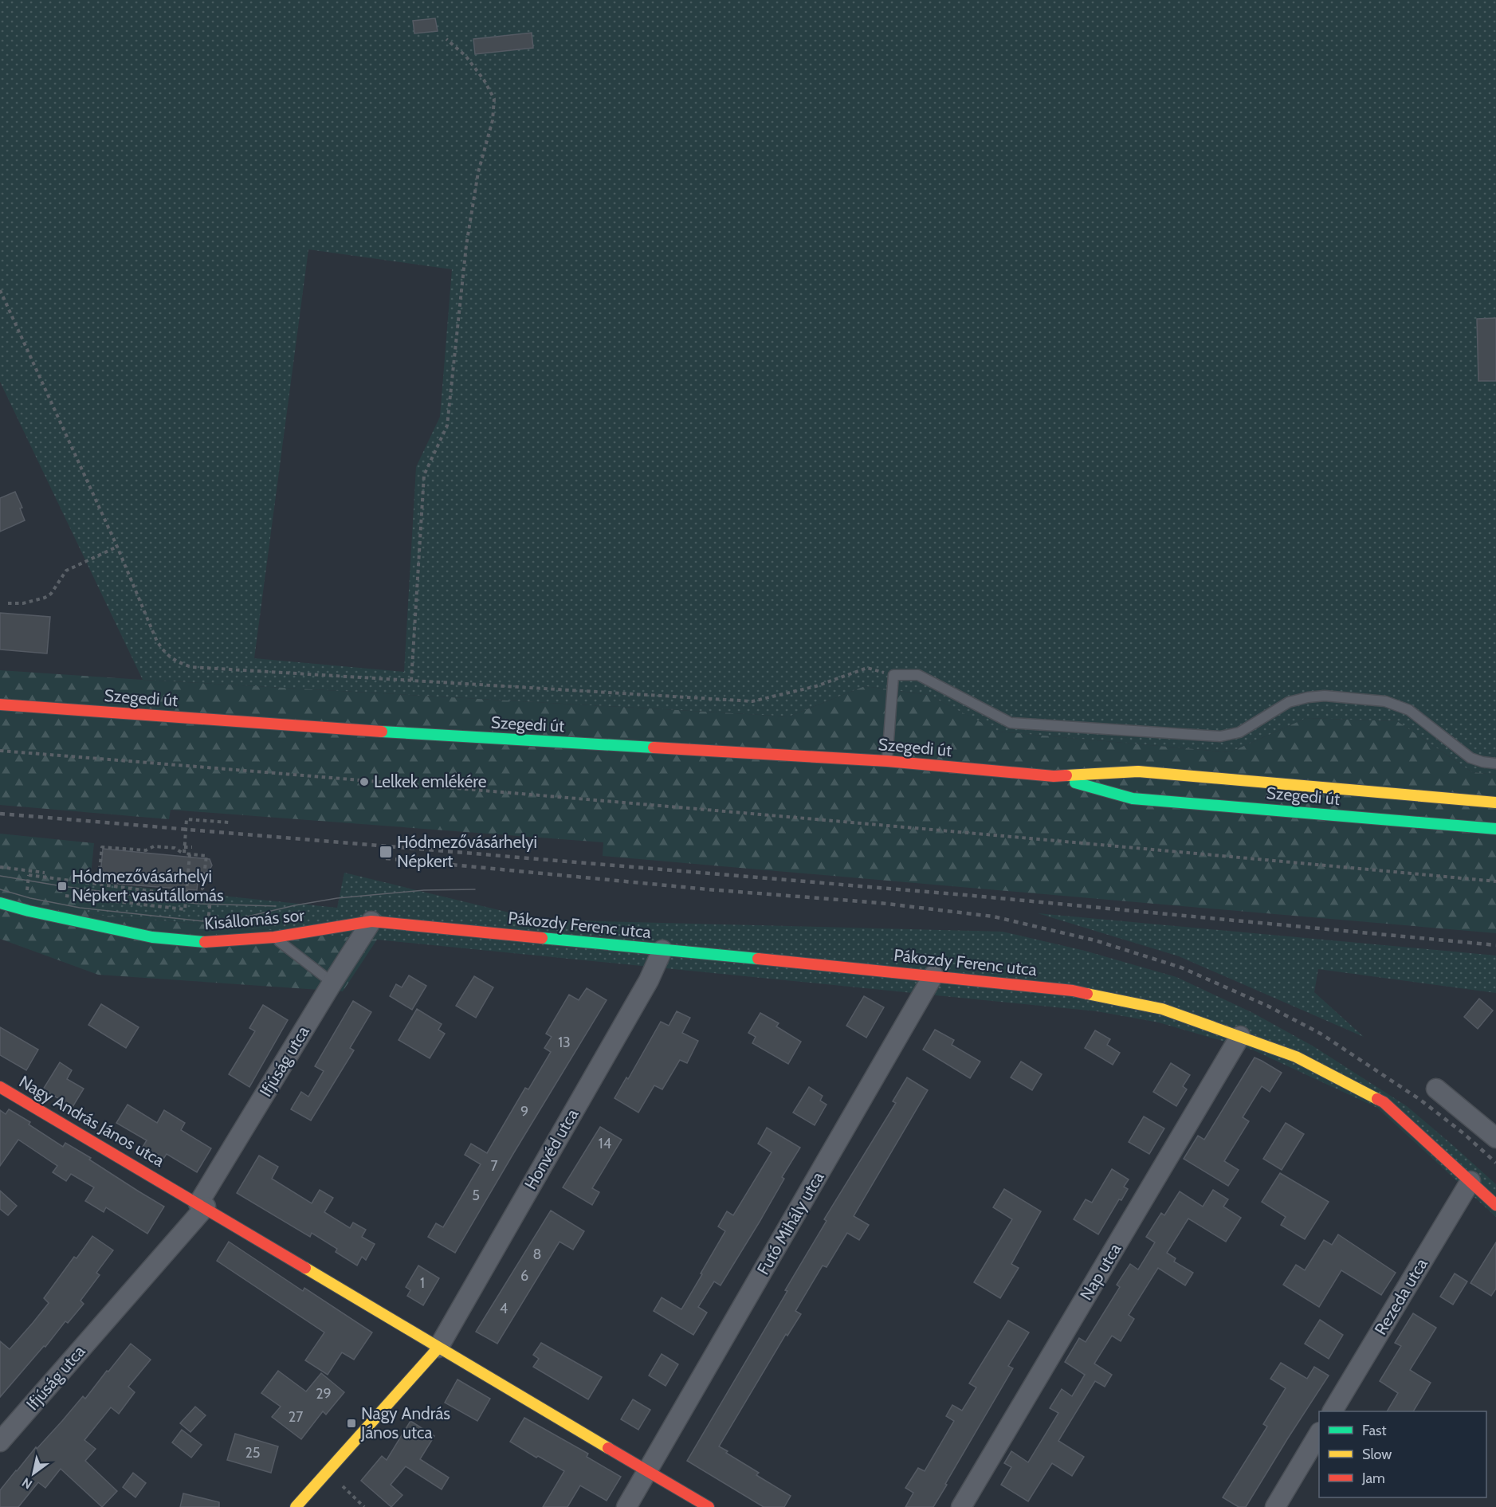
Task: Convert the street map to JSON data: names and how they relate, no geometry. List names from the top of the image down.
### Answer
{
  "streets": {
    "street": [
      "Szegedi út",
      "Kisállomás sor",
      "Pákozdy Ferenc utca",
      "Ifjúság utca",
      "Nagy András János utca",
      "Honvéd utca",
      "Futó Mihály utca",
      "Nap utca",
      "Rezeda utca"
    ]
  },
  "crossings": [
    ["Kisállomás sor", "Pákozdy Ferenc utca"],
    ["Kisállomás sor", "Ifjúság utca"],
    ["Pákozdy Ferenc utca", "Ifjúság utca"],
    ["Pákozdy Ferenc utca", "Honvéd utca"],
    ["Pákozdy Ferenc utca", "Futó Mihály utca"],
    ["Pákozdy Ferenc utca", "Nap utca"],
    ["Pákozdy Ferenc utca", "Rezeda utca"],
    ["Ifjúság utca", "Nagy András János utca"],
    ["Nagy András János utca", "Honvéd utca"],
    ["Nagy András János utca", "Futó Mihály utca"]
  ],
  "places": {
    "other": ["Lelkek emlékére"],
    "transit": ["Hódmezővásárhelyi Népkert", "Hódmezővásárhelyi Népkert vasútállomás", "Nagy András János utca"]
  },
  "house_numbers": [
    "13",
    "9",
    "14",
    "7",
    "5",
    "8",
    "6",
    "1",
    "4",
    "29",
    "27",
    "25"
  ],
  "legend": ["Fast", "Slow", "Jam"],
  "north": "bottom left"
}
